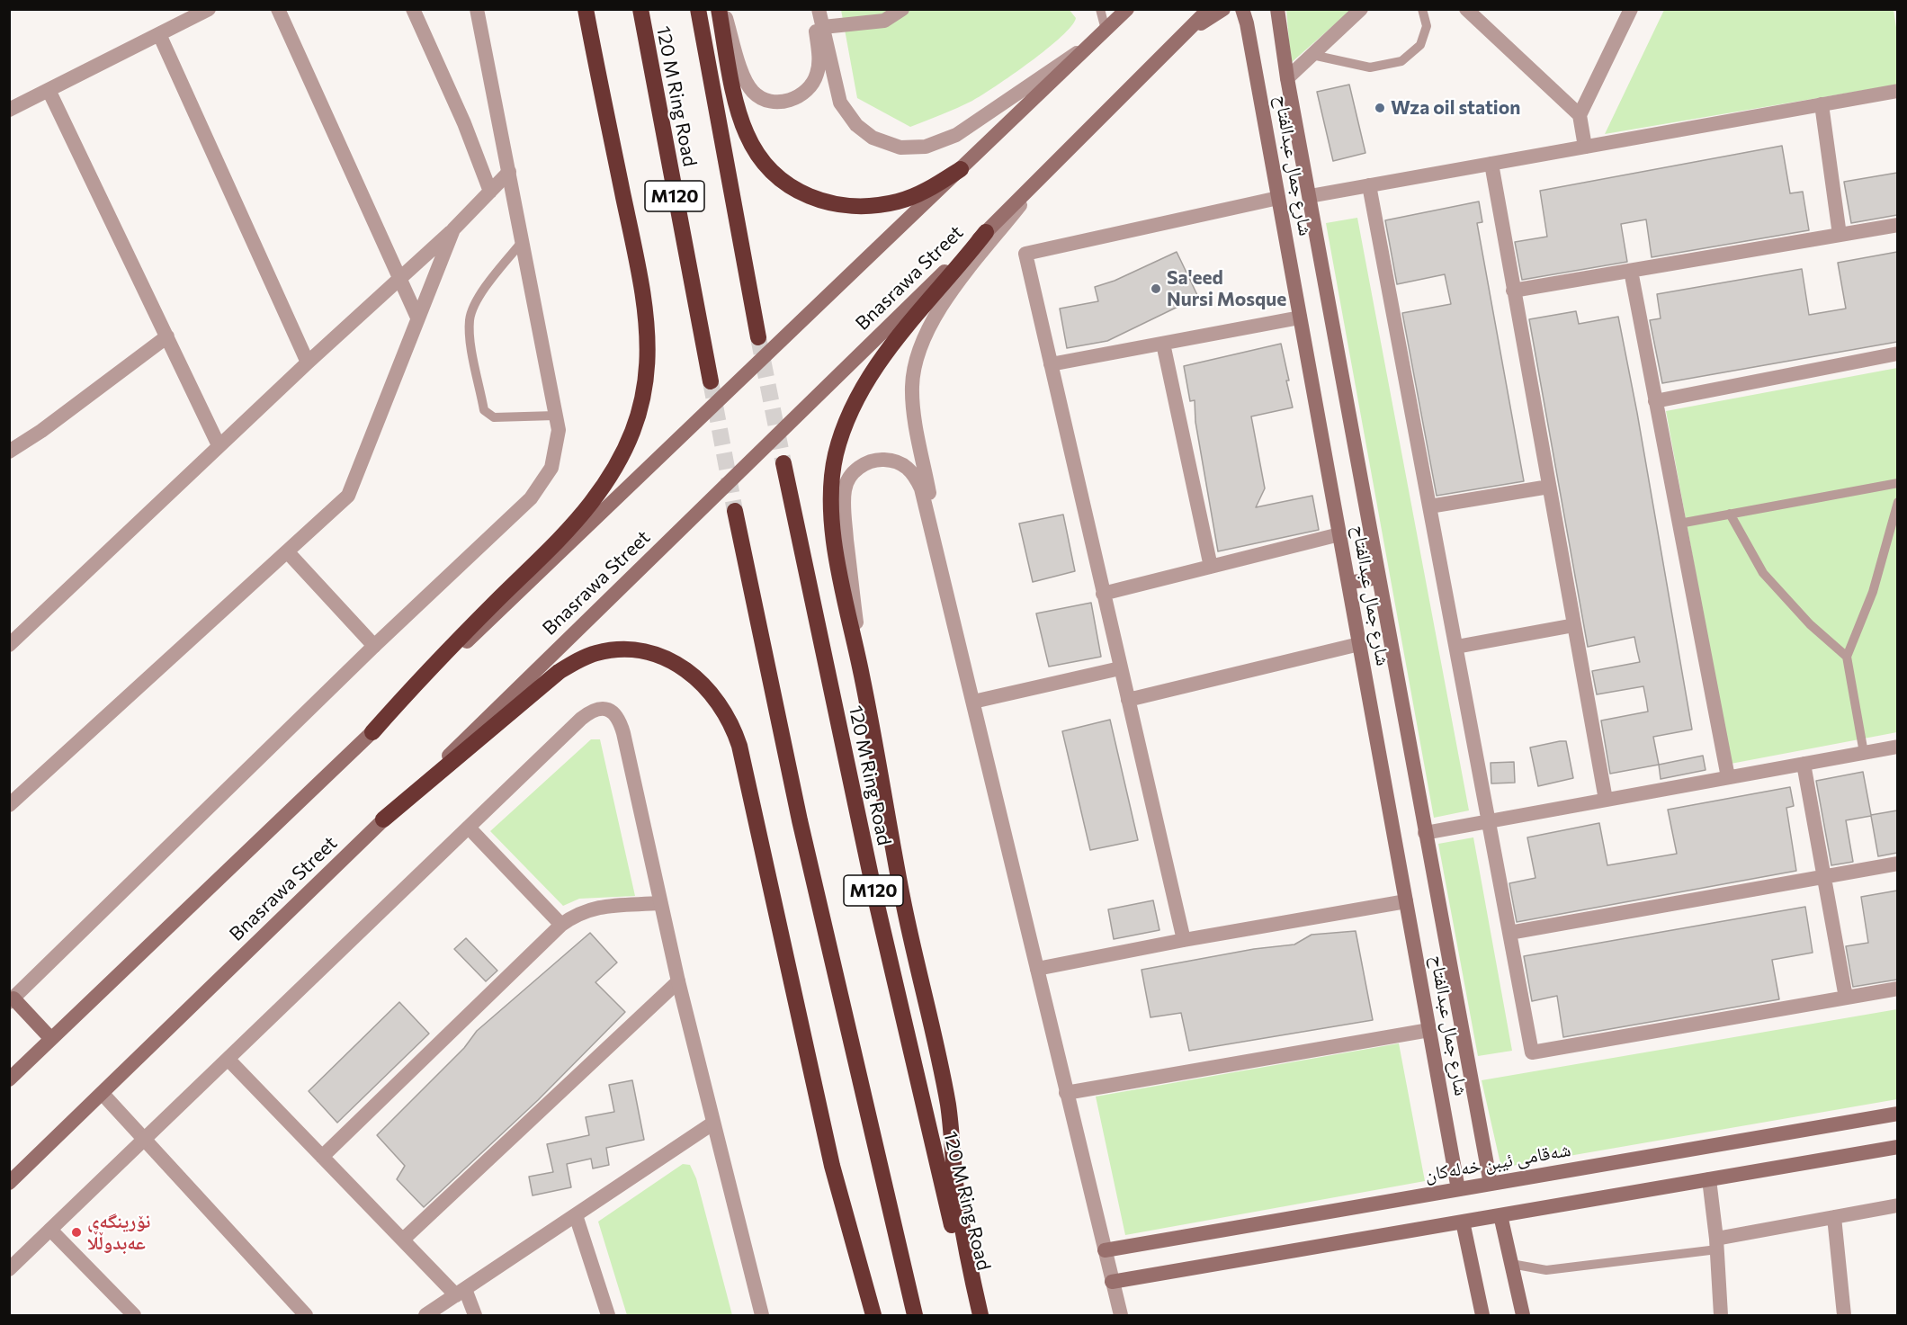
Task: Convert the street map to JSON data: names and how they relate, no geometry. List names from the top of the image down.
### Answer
{
  "streets": {
    "highway": ["120 M Ring Road", "M120"],
    "main road": ["شارع جمال عبدالفتاح", "Bnasrawa Street", "شەقامی ئیبن خەلەکان"]
  },
  "crossings": [
    ["شارع جمال عبدالفتاح", "شەقامی ئیبن خەلەکان"]
  ],
  "places": ["Wza oil station", "Sa'eed Nursi Mosque", "نۆرینگەی عەبدوڵڵا"]
}
